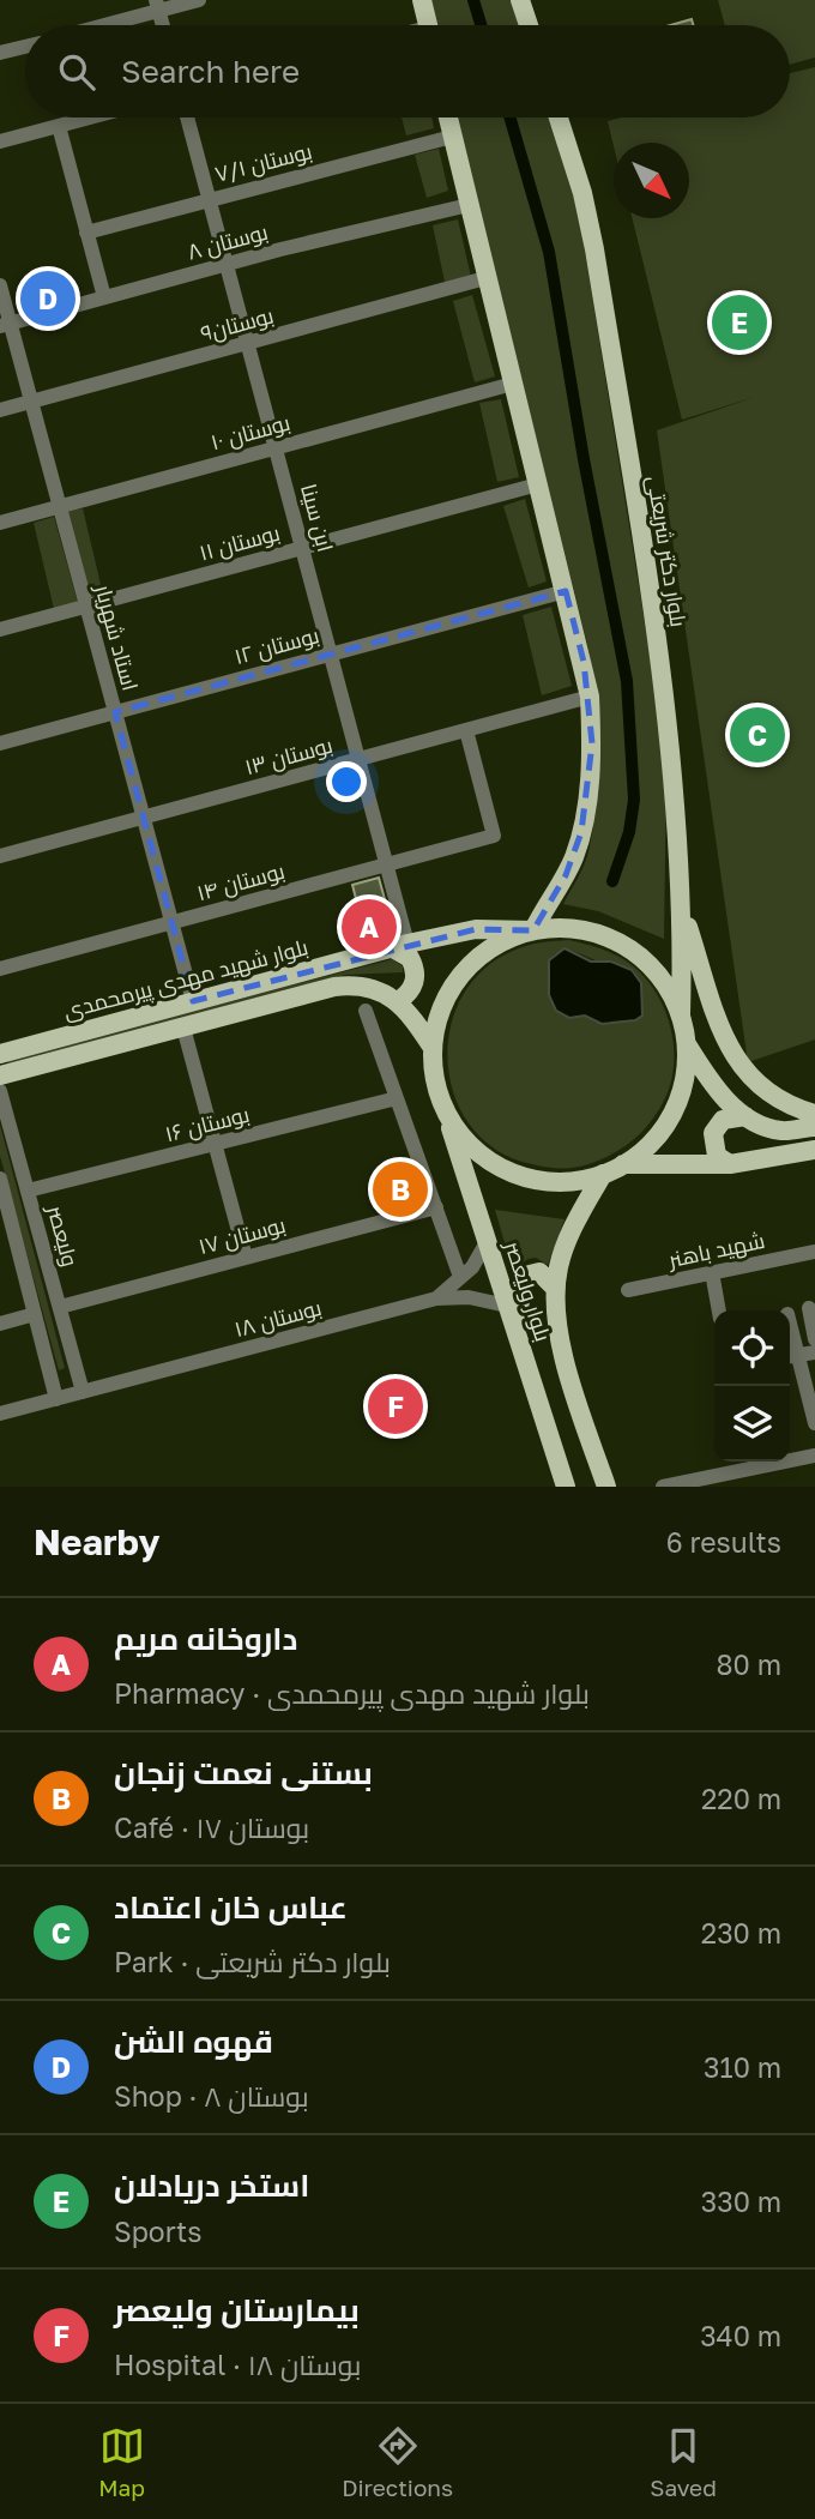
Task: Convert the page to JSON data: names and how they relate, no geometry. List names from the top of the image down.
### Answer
{
  "streets": {
    "main road": ["بلوار دکتر شریعتی", "بلوار شهید مهدی پیرمحمدی", "بلوار ولیعصر"],
    "street": [
      "بوستان ۷/۱",
      "بوستان ۸",
      "بوستان۹",
      "بوستان ۱۰",
      "ابن سینا",
      "بوستان ۱۱",
      "استاد شهریار",
      "بوستان ۱۲",
      "بوستان ۱۳",
      "بوستان ۱۴",
      "بوستان ۱۶",
      "ولیعصر",
      "بوستان ۱۷",
      "شهید باهنر",
      "بوستان ۱۸"
    ]
  },
  "crossings": [
    ["بوستان ۷/۱", "ابن سینا"],
    ["بوستان ۸", "ابن سینا"],
    ["بوستان ۸", "استاد شهریار"],
    ["بوستان۹", "ابن سینا"],
    ["بوستان۹", "استاد شهریار"],
    ["بوستان ۱۰", "ابن سینا"],
    ["بوستان ۱۰", "استاد شهریار"],
    ["ابن سینا", "بوستان ۱۱"],
    ["ابن سینا", "بوستان ۱۲"],
    ["ابن سینا", "بوستان ۱۳"],
    ["ابن سینا", "بوستان ۱۴"],
    ["ابن سینا", "بلوار شهید مهدی پیرمحمدی"],
    ["بوستان ۱۱", "استاد شهریار"],
    ["بلوار دکتر شریعتی", "بلوار شهید مهدی پیرمحمدی"],
    ["بلوار دکتر شریعتی", "بلوار ولیعصر"],
    ["استاد شهریار", "بوستان ۱۲"],
    ["استاد شهریار", "بوستان ۱۳"],
    ["استاد شهریار", "بوستان ۱۴"],
    ["استاد شهریار", "بلوار شهید مهدی پیرمحمدی"],
    ["بوستان ۱۳", "بوستان ۱۴"],
    ["بلوار شهید مهدی پیرمحمدی", "بلوار ولیعصر"],
    ["بوستان ۱۶", "ولیعصر"],
    ["ولیعصر", "بوستان ۱۷"],
    ["ولیعصر", "بوستان ۱۸"],
    ["بلوار ولیعصر", "بوستان ۱۸"]
  ],
  "north": "bottom right",
  "page": {
    "search": "Search here",
    "pins": [
      "D",
      "E",
      "C",
      "A",
      "B",
      "F"
    ],
    "heading": ["Nearby", "6 results"],
    "list": [
      {
        "mark": "A",
        "name": "داروخانه مریم",
        "note": "Pharmacy · بلوار شهید مهدی پیرمحمدی",
        "value": "80 m"
      },
      {
        "mark": "B",
        "name": "بستنی نعمت زنجان",
        "note": "Café · بوستان ۱۷",
        "value": "220 m"
      },
      {
        "mark": "C",
        "name": "عباس خان اعتماد",
        "note": "Park · بلوار دکتر شریعتی",
        "value": "230 m"
      },
      {
        "mark": "D",
        "name": "قهوه الشن",
        "note": "Shop · بوستان ۸",
        "value": "310 m"
      },
      {
        "mark": "E",
        "name": "استخر دریادلان",
        "note": "Sports",
        "value": "330 m"
      },
      {
        "mark": "F",
        "name": "بیمارستان ولیعصر",
        "note": "Hospital · بوستان ۱۸",
        "value": "340 m"
      }
    ],
    "nav": ["Map", "Directions", "Saved"]
  }
}
